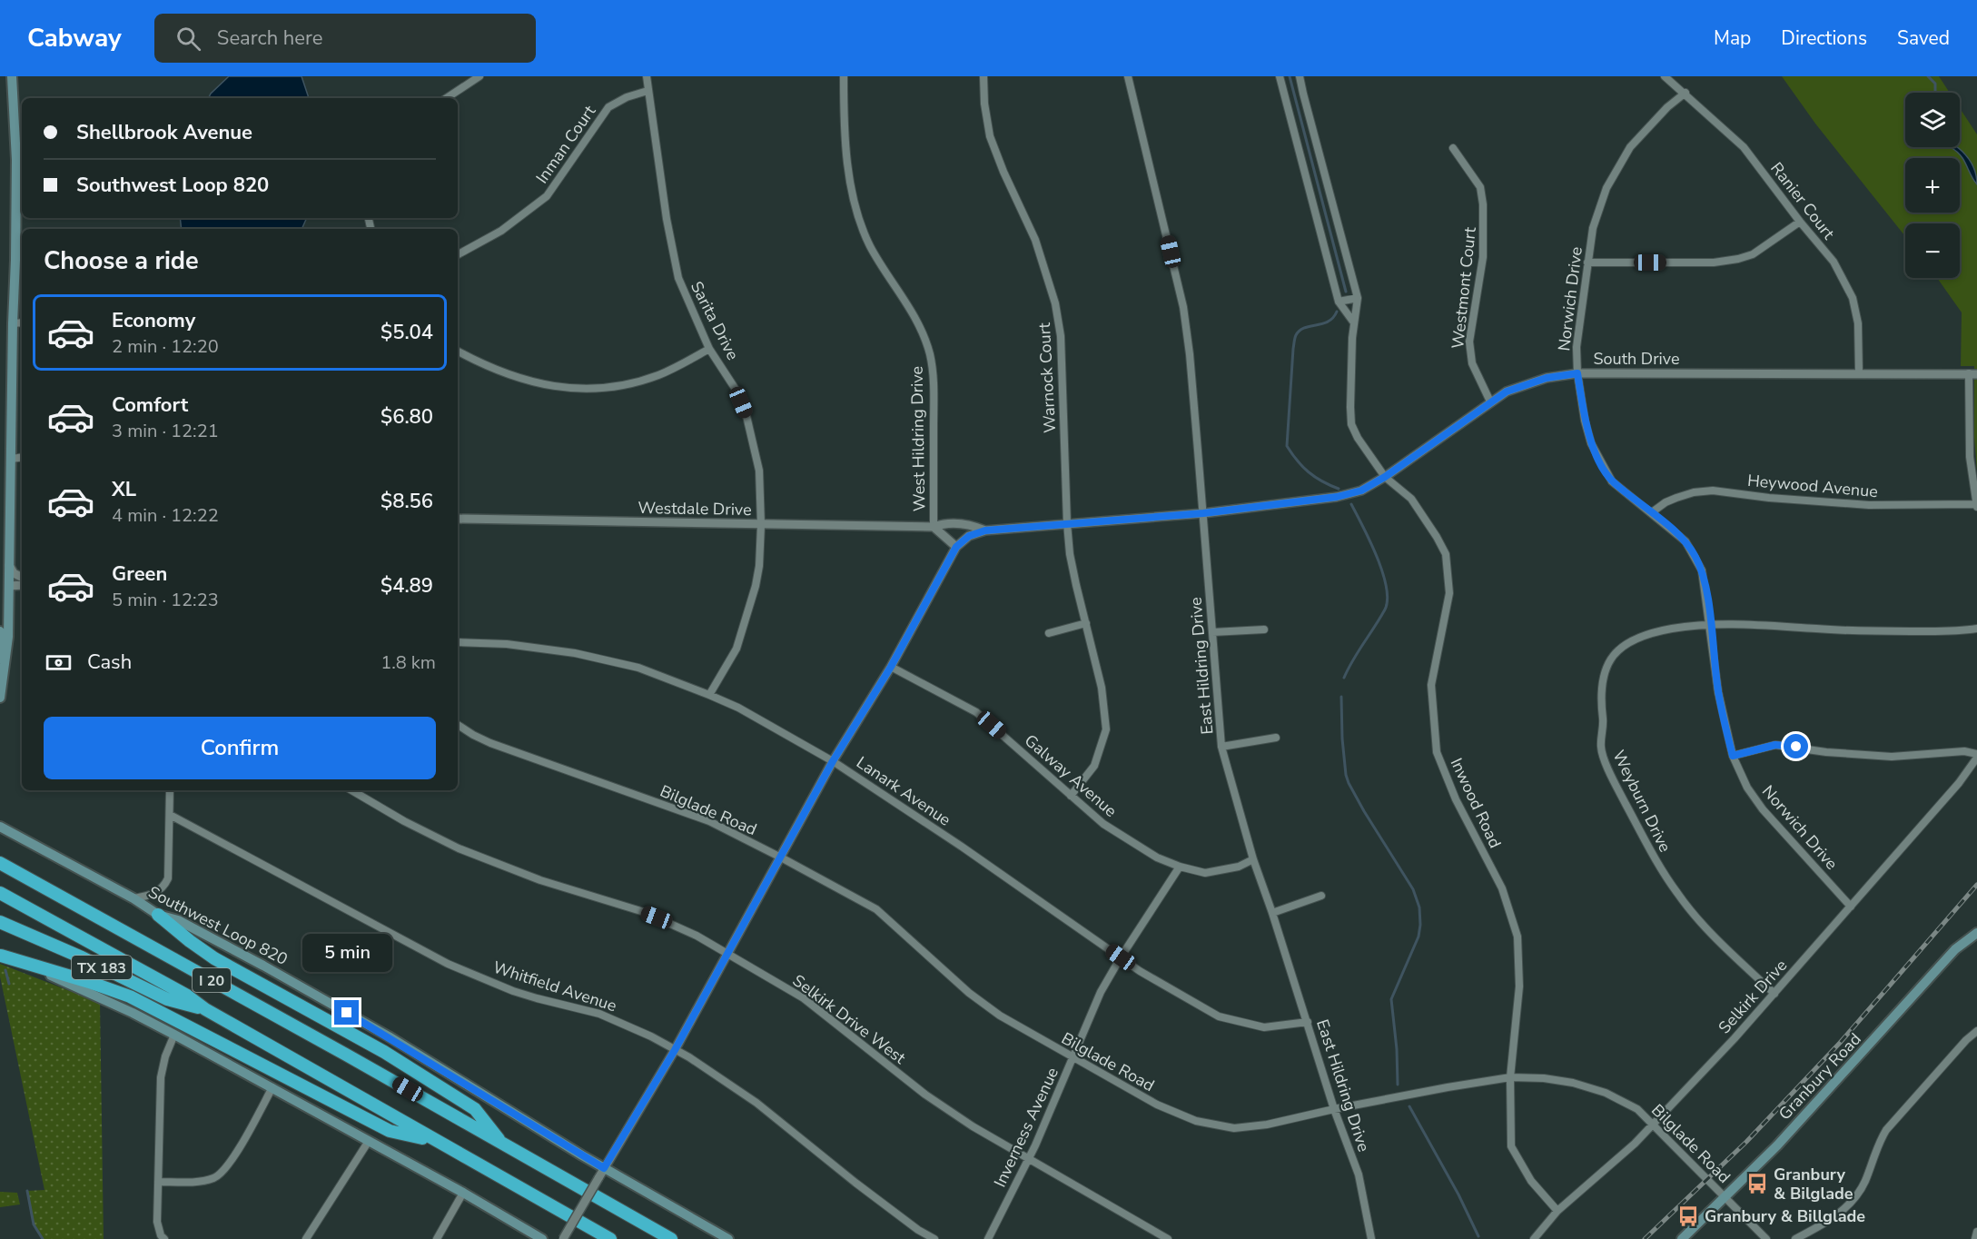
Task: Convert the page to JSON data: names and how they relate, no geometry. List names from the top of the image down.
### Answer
{
  "streets": {
    "highway": ["TX 183", "I 20"],
    "main road": ["Southwest Loop 820", "Granbury Road"],
    "street": [
      "Inman Court",
      "Ranier Court",
      "Westmont Court",
      "Norwich Drive",
      "Sarita Drive",
      "South Drive",
      "Warnock Court",
      "West Hildring Drive",
      "Heywood Avenue",
      "Westdale Drive",
      "East Hildring Drive",
      "Galway Avenue",
      "Lanark Avenue",
      "Weyburn Drive",
      "Inwood Road",
      "Bilglade Road",
      "Whitfield Avenue",
      "Selkirk Drive",
      "Selkirk Drive West",
      "Inverness Avenue"
    ]
  },
  "crossings": [
    ["Inman Court", "Sarita Drive"],
    ["Ranier Court", "Norwich Drive"],
    ["Ranier Court", "South Drive"],
    ["Westmont Court", "South Drive"],
    ["Norwich Drive", "South Drive"],
    ["Norwich Drive", "Heywood Avenue"],
    ["Norwich Drive", "Weyburn Drive"],
    ["Norwich Drive", "Selkirk Drive"],
    ["Sarita Drive", "Westdale Drive"],
    ["Sarita Drive", "Lanark Avenue"],
    ["South Drive", "Warnock Court"],
    ["South Drive", "Westdale Drive"],
    ["South Drive", "East Hildring Drive"],
    ["South Drive", "Galway Avenue"],
    ["South Drive", "Lanark Avenue"],
    ["South Drive", "Inwood Road"],
    ["South Drive", "Bilglade Road"],
    ["South Drive", "Southwest Loop 820"],
    ["South Drive", "Whitfield Avenue"],
    ["South Drive", "Selkirk Drive West"],
    ["Warnock Court", "Galway Avenue"],
    ["West Hildring Drive", "Westdale Drive"],
    ["East Hildring Drive", "Lanark Avenue"],
    ["East Hildring Drive", "Bilglade Road"],
    ["Galway Avenue", "Inverness Avenue"],
    ["Lanark Avenue", "Inverness Avenue"],
    ["Weyburn Drive", "Selkirk Drive"],
    ["Inwood Road", "Bilglade Road"],
    ["Inwood Road", "Selkirk Drive"],
    ["Bilglade Road", "Selkirk Drive"],
    ["Bilglade Road", "Granbury Road"],
    ["Bilglade Road", "Inverness Avenue"],
    ["TX 183", "I 20"],
    ["Selkirk Drive West", "Inverness Avenue"]
  ],
  "places": {
    "bus stop": ["Granbury & Bilglade", "Granbury & Billglade"]
  },
  "page": {
    "header": "Cabway",
    "search": "Search here",
    "nav": ["Map", "Directions", "Saved"],
    "map_buttons": ["+", "−"],
    "banner": ["Shellbrook Avenue", "Southwest Loop 820"],
    "heading": "Choose a ride",
    "list": [
      {
        "name": "Economy",
        "note": "2 min · 12:20",
        "value": "$5.04"
      },
      {
        "name": "Comfort",
        "note": "3 min · 12:21",
        "value": "$6.80"
      },
      {
        "name": "XL",
        "note": "4 min · 12:22",
        "value": "$8.56"
      },
      {
        "name": "Green",
        "note": "5 min · 12:23",
        "value": "$4.89"
      }
    ],
    "pay": ["Cash", "1.8 km"],
    "buttons": "Confirm",
    "bubble": "5 min"
  }
}
